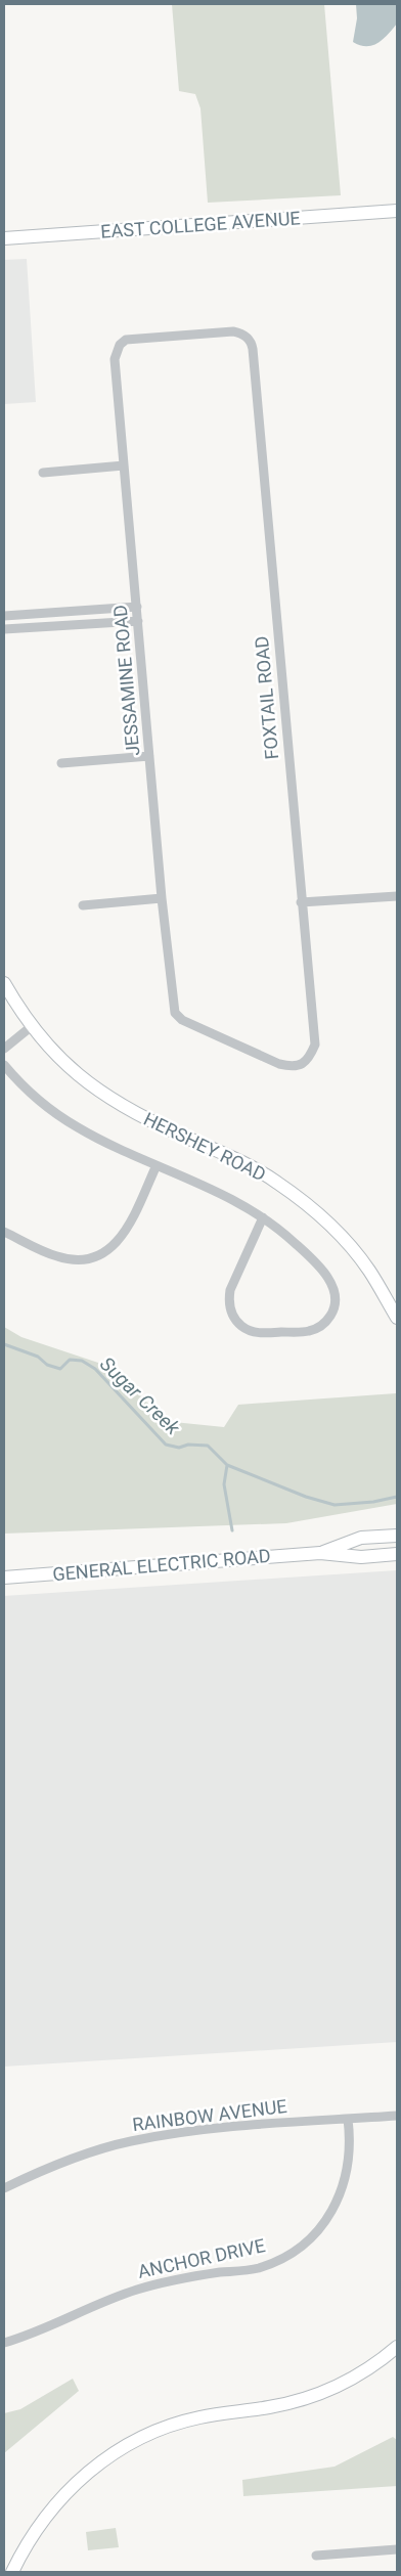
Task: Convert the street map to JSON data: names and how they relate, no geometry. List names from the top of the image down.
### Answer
{
  "streets": {
    "main road": ["EAST COLLEGE AVENUE", "HERSHEY ROAD", "GENERAL ELECTRIC ROAD"],
    "street": [
      "JESSAMINE ROAD",
      "FOXTAIL ROAD",
      "RAINBOW AVENUE",
      "ANCHOR DRIVE"
    ]
  },
  "crossings": [
    ["JESSAMINE ROAD", "FOXTAIL ROAD"],
    ["RAINBOW AVENUE", "ANCHOR DRIVE"]
  ],
  "water": ["Sugar Creek"]
}
